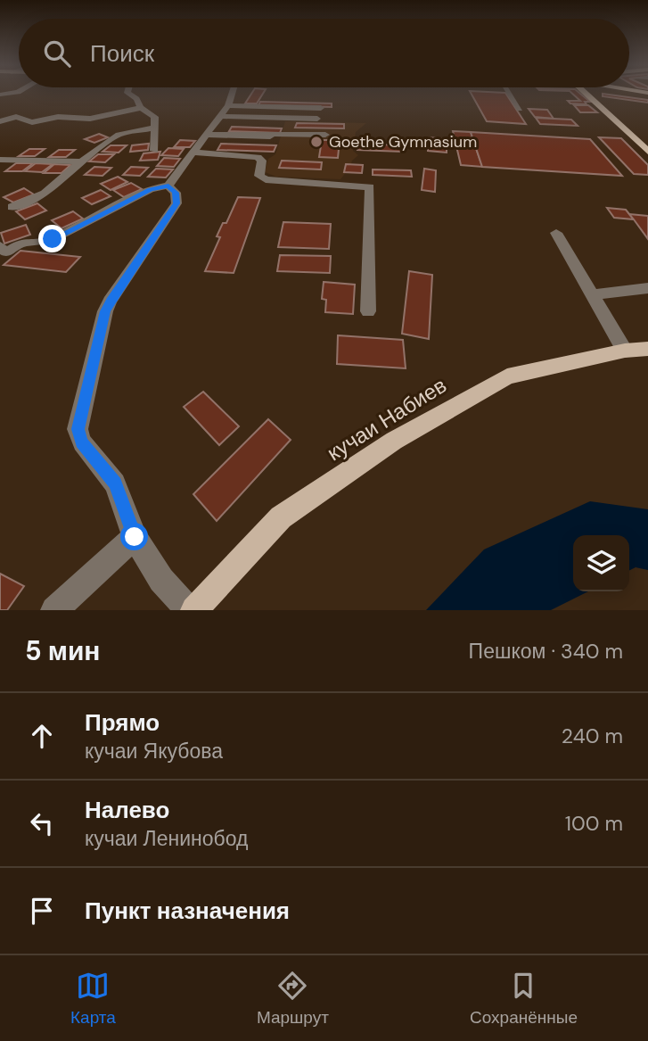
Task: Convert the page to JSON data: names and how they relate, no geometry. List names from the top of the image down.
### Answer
{
  "streets": {
    "main road": ["кучаи Набиев"]
  },
  "places": ["Goethe Gymnasium"],
  "page": {
    "search": "Поиск",
    "heading": ["5 мин", "Пешком · 340 m"],
    "list": [
      ["Прямо", "кучаи Якубова", "240 m"],
      ["Налево", "кучаи Ленинобод", "100 m"],
      "Пункт назначения"
    ],
    "nav": ["Карта", "Маршрут", "Сохранённые"]
  }
}
